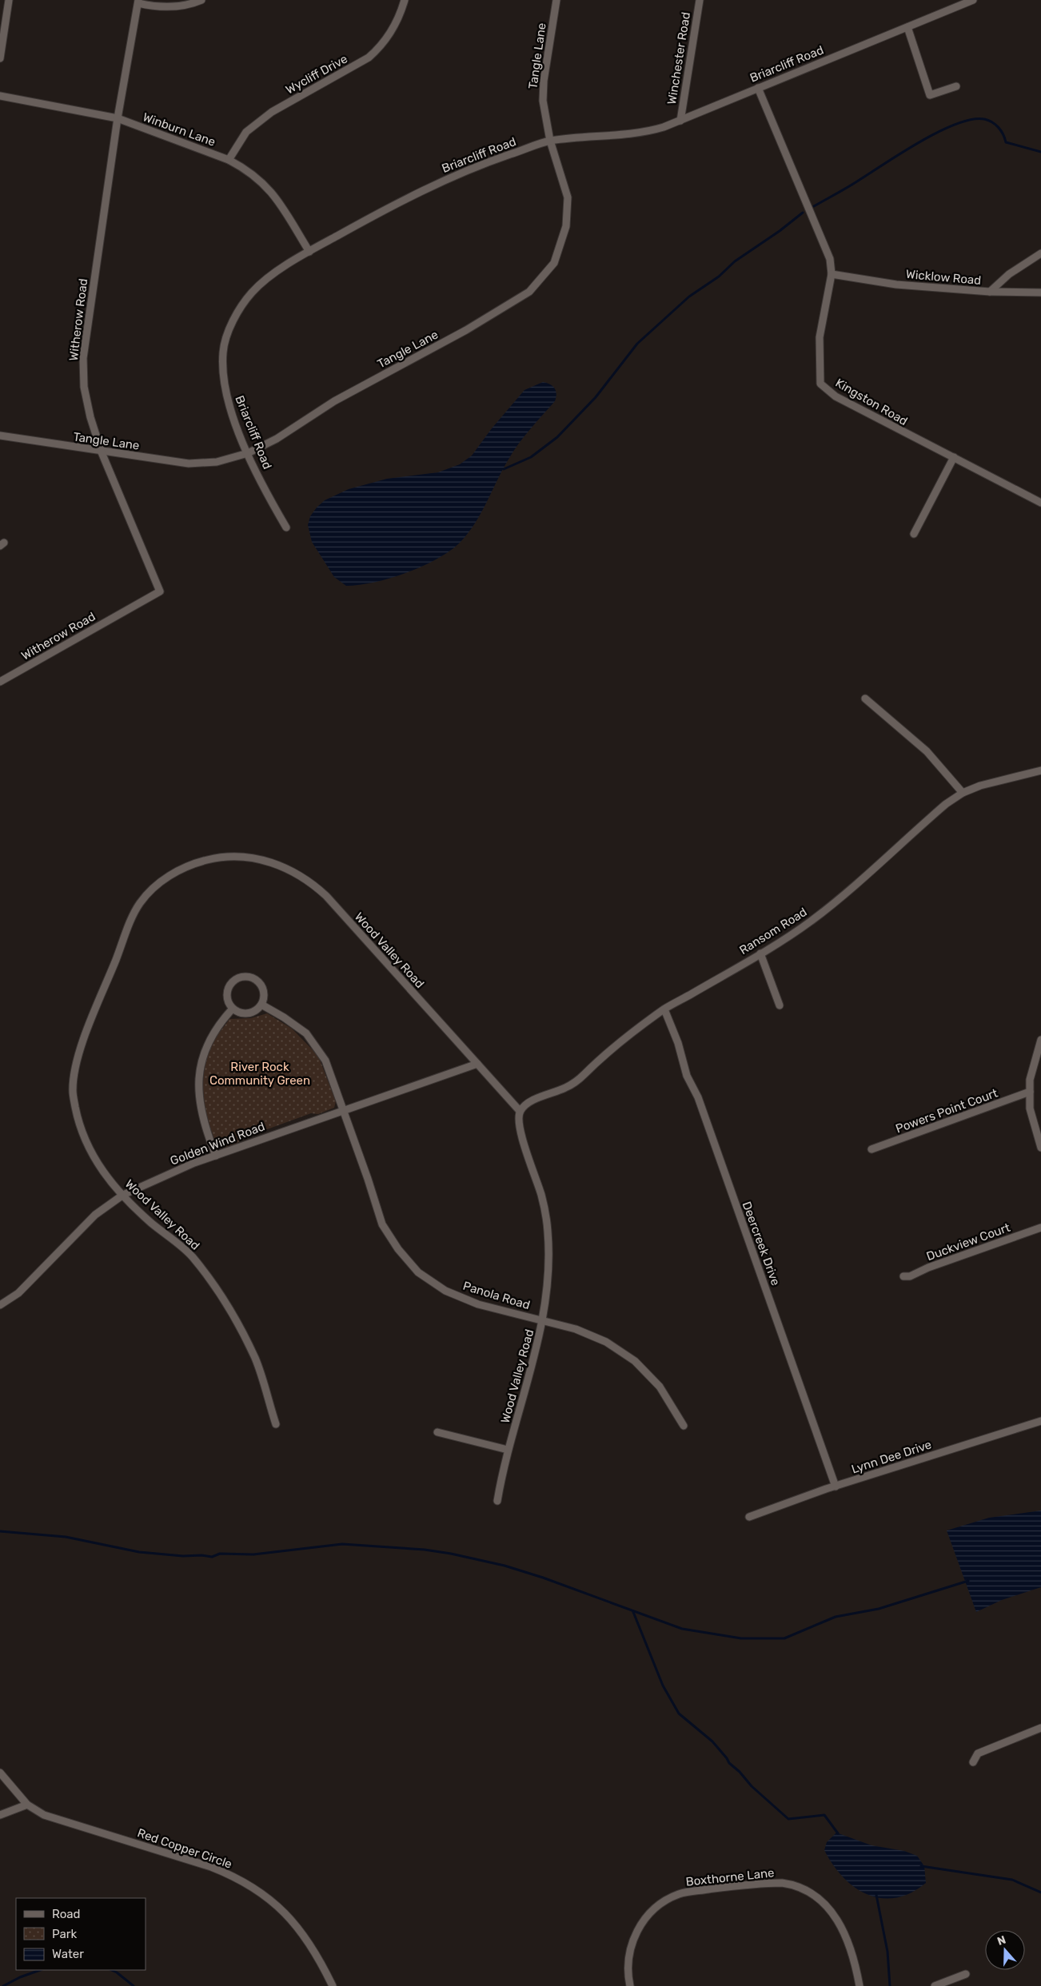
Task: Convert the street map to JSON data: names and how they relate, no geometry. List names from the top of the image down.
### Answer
{
  "streets": {
    "street": [
      "Tangle Lane",
      "Winchester Road",
      "Briarcliff Road",
      "Wycliff Drive",
      "Winburn Lane",
      "Wicklow Road",
      "Witherow Road",
      "Kingston Road",
      "Ransom Road",
      "Wood Valley Road",
      "Powers Point Court",
      "Golden Wind Road",
      "Duckview Court",
      "Deercreek Drive",
      "Panola Road",
      "Lynn Dee Drive",
      "Red Copper Circle",
      "Boxthorne Lane"
    ]
  },
  "crossings": [
    ["Tangle Lane", "Briarcliff Road"],
    ["Tangle Lane", "Witherow Road"],
    ["Winchester Road", "Briarcliff Road"],
    ["Briarcliff Road", "Winburn Lane"],
    ["Briarcliff Road", "Kingston Road"],
    ["Wycliff Drive", "Winburn Lane"],
    ["Winburn Lane", "Witherow Road"],
    ["Wicklow Road", "Kingston Road"],
    ["Ransom Road", "Wood Valley Road"],
    ["Ransom Road", "Deercreek Drive"],
    ["Wood Valley Road", "Golden Wind Road"],
    ["Wood Valley Road", "Panola Road"],
    ["Golden Wind Road", "Panola Road"],
    ["Deercreek Drive", "Lynn Dee Drive"]
  ],
  "parks": ["River Rock Community Green"],
  "legend": ["Road", "Park", "Water"],
  "north": "top"
}
